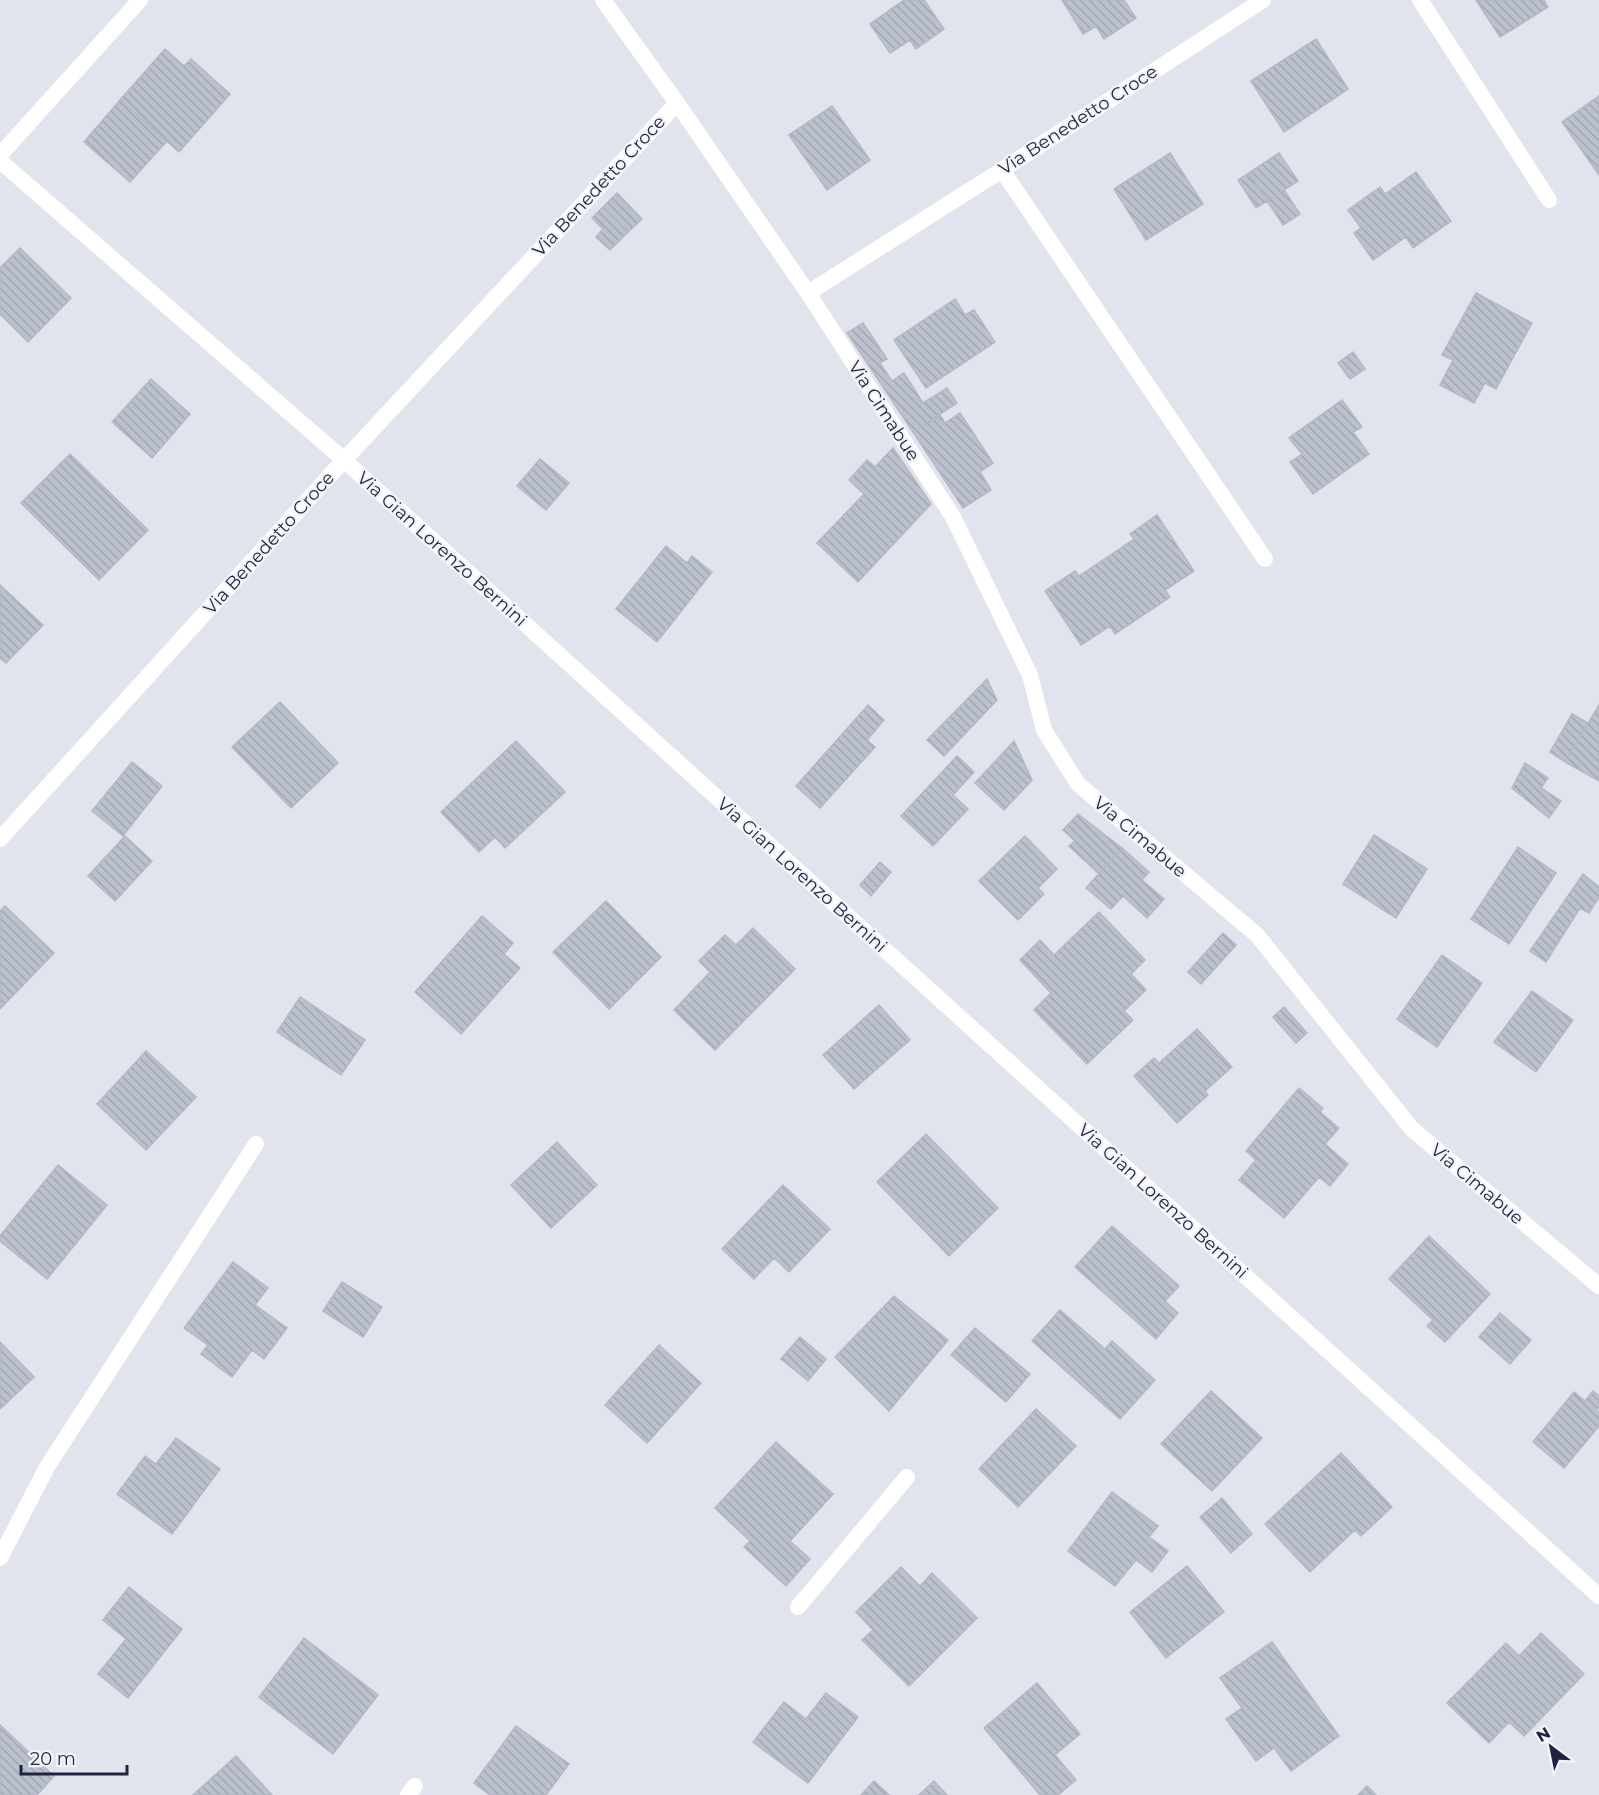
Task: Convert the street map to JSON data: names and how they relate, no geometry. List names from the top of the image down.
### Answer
{
  "streets": {
    "street": ["Via Benedetto Croce", "Via Cimabue", "Via Gian Lorenzo Bernini"]
  },
  "crossings": [
    ["Via Benedetto Croce", "Via Cimabue"],
    ["Via Benedetto Croce", "Via Gian Lorenzo Bernini"]
  ],
  "scale_bar": "20 m",
  "north": "top left"
}
